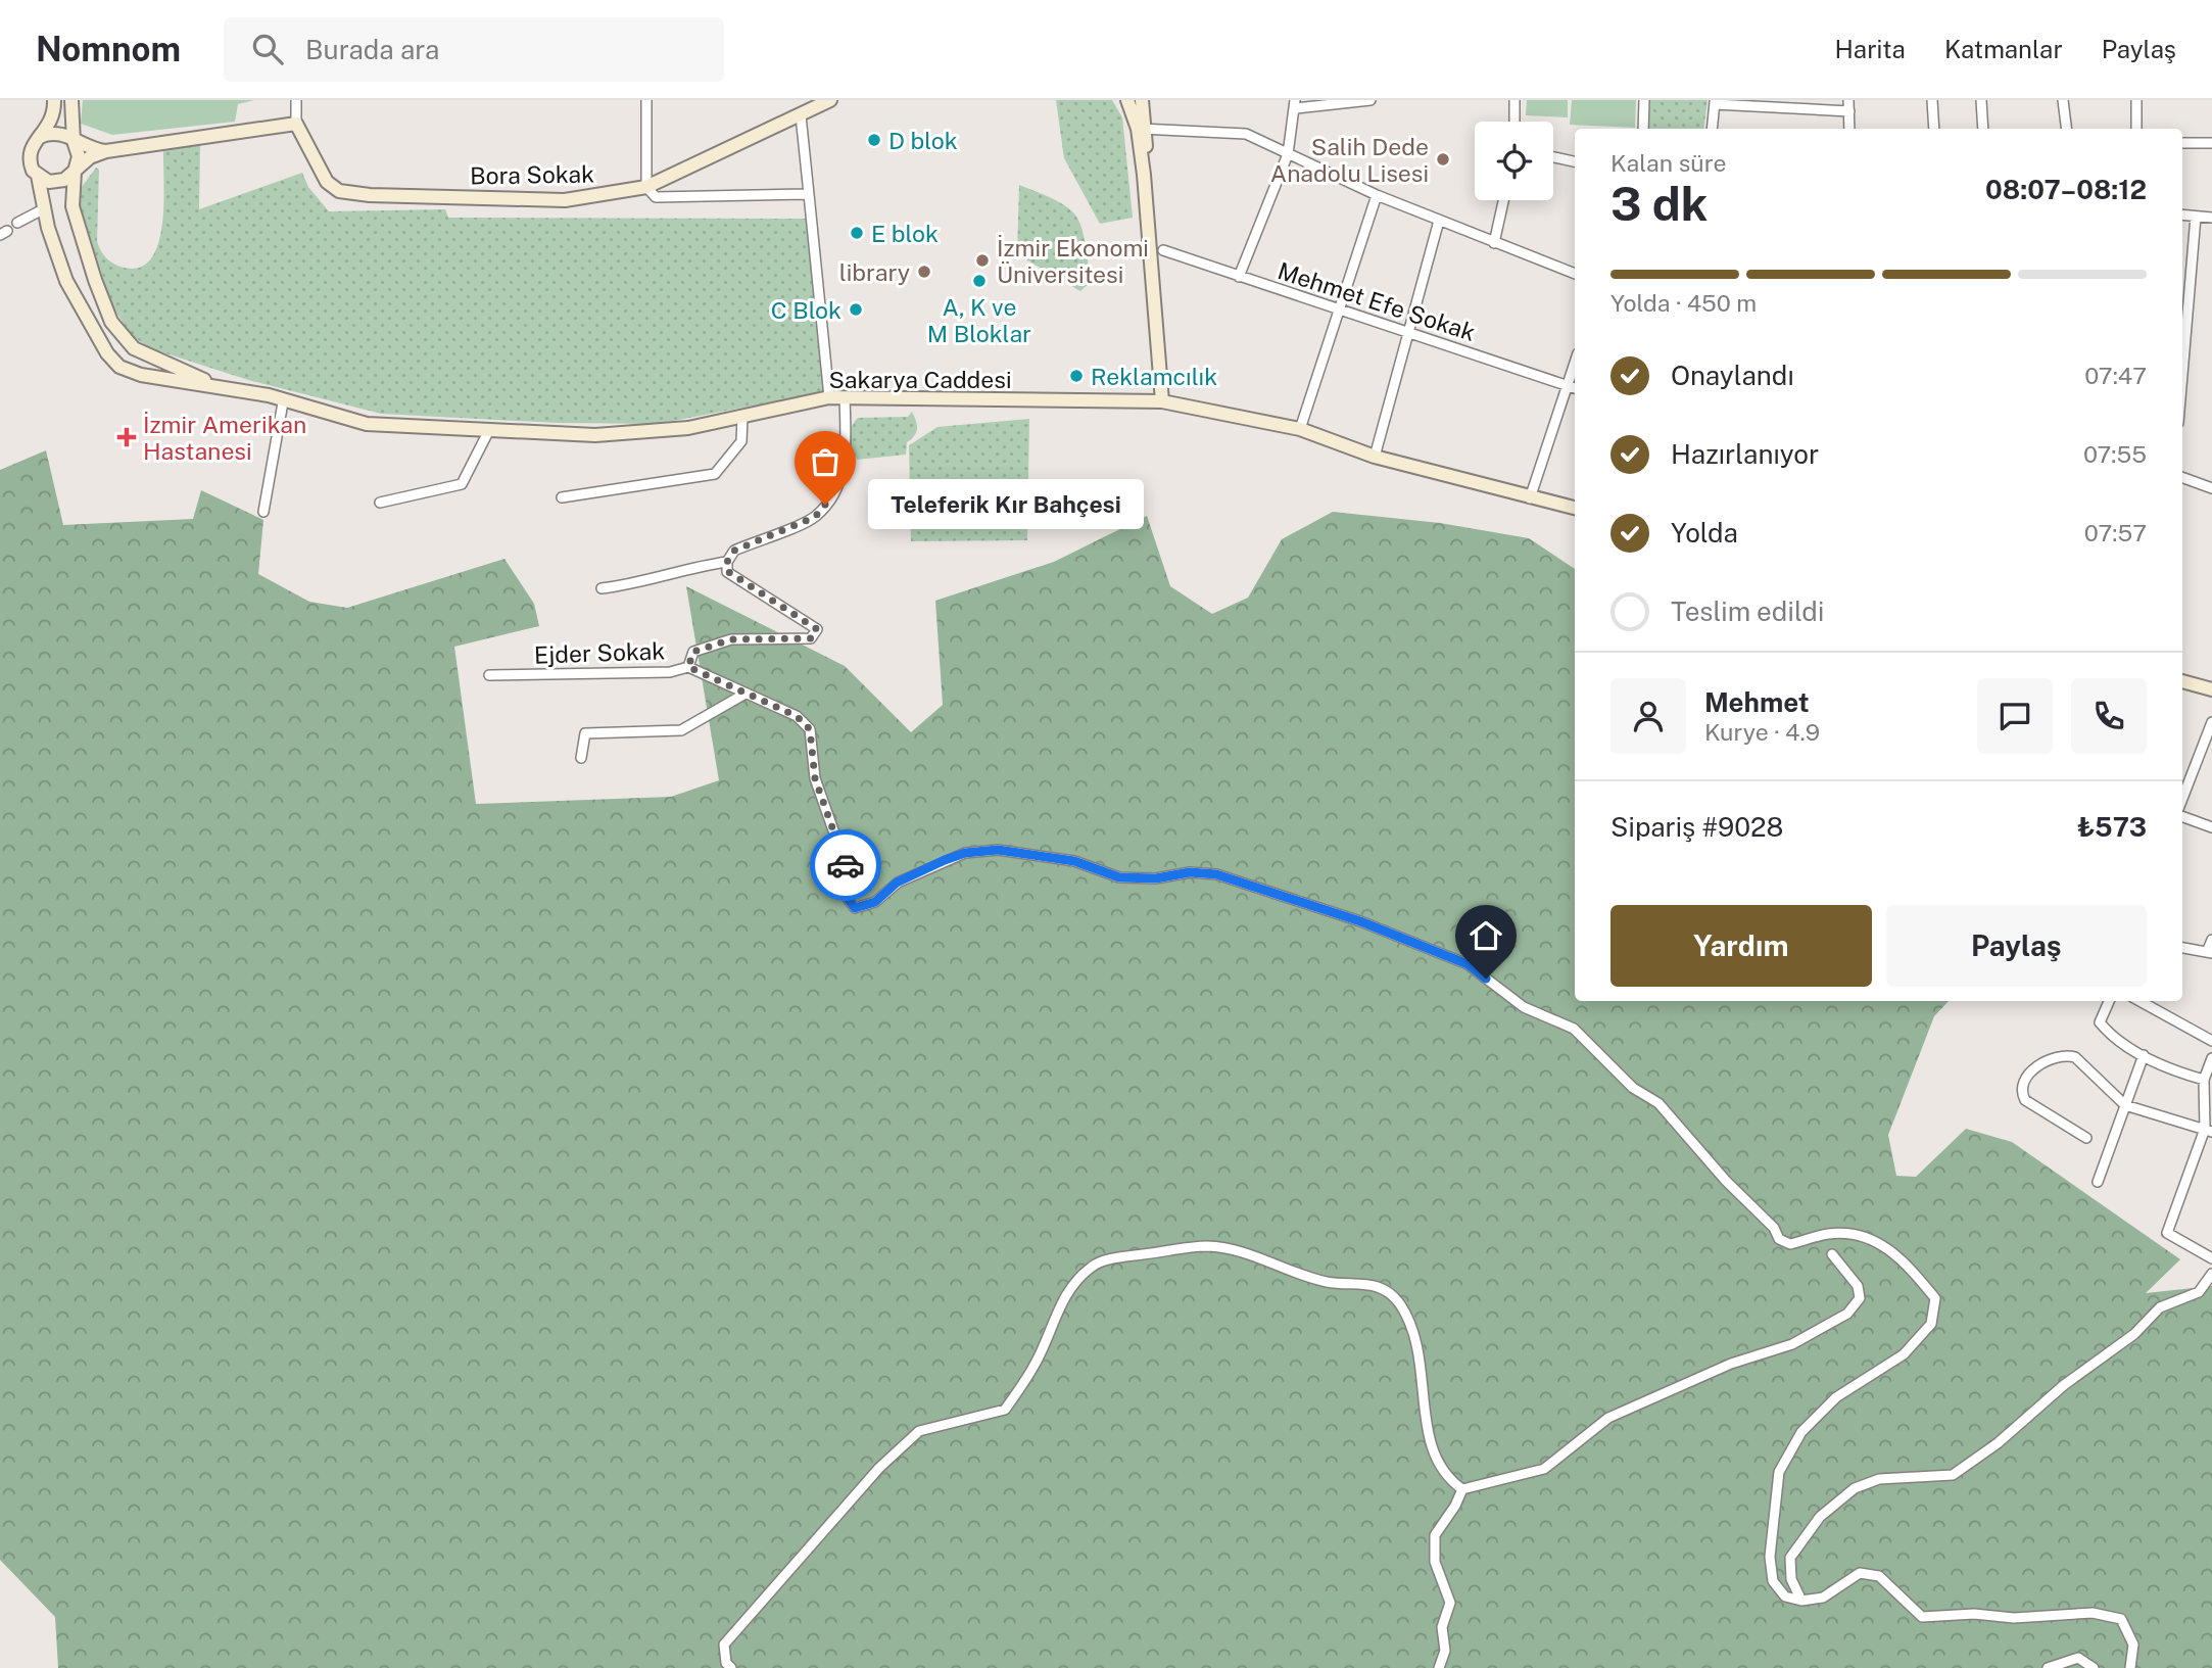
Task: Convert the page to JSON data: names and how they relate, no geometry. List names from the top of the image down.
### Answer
{
  "streets": {
    "main road": ["Bora Sokak", "Sakarya Caddesi"],
    "street": ["Mehmet Efe Sokak", "Ejder Sokak"]
  },
  "places": {
    "other": [
      "D blok",
      "Salih Dede Anadolu Lisesi",
      "E blok",
      "İzmir Ekonomi Üniversitesi",
      "library",
      "A, K ve M Bloklar",
      "C Blok",
      "Reklamcılık",
      "Teleferik Kır Bahçesi"
    ],
    "health": ["İzmir Amerikan Hastanesi"]
  },
  "page": {
    "header": "Nomnom",
    "search": "Burada ara",
    "nav": ["Harita", "Katmanlar", "Paylaş"],
    "heading": ["3 dk", "Kalan süre", "08:07–08:12"],
    "panel": [
      "Mehmet",
      "Kurye · 4.9",
      "Sipariş #9028",
      "₺573"
    ],
    "bar": "Yolda · 450 m",
    "list": [
      ["Onaylandı", "07:47"],
      ["Hazırlanıyor", "07:55"],
      ["Yolda", "07:57"],
      "Teslim edildi"
    ],
    "bubble": "Teleferik Kır Bahçesi",
    "buttons": ["Yardım", "Paylaş"]
  }
}
